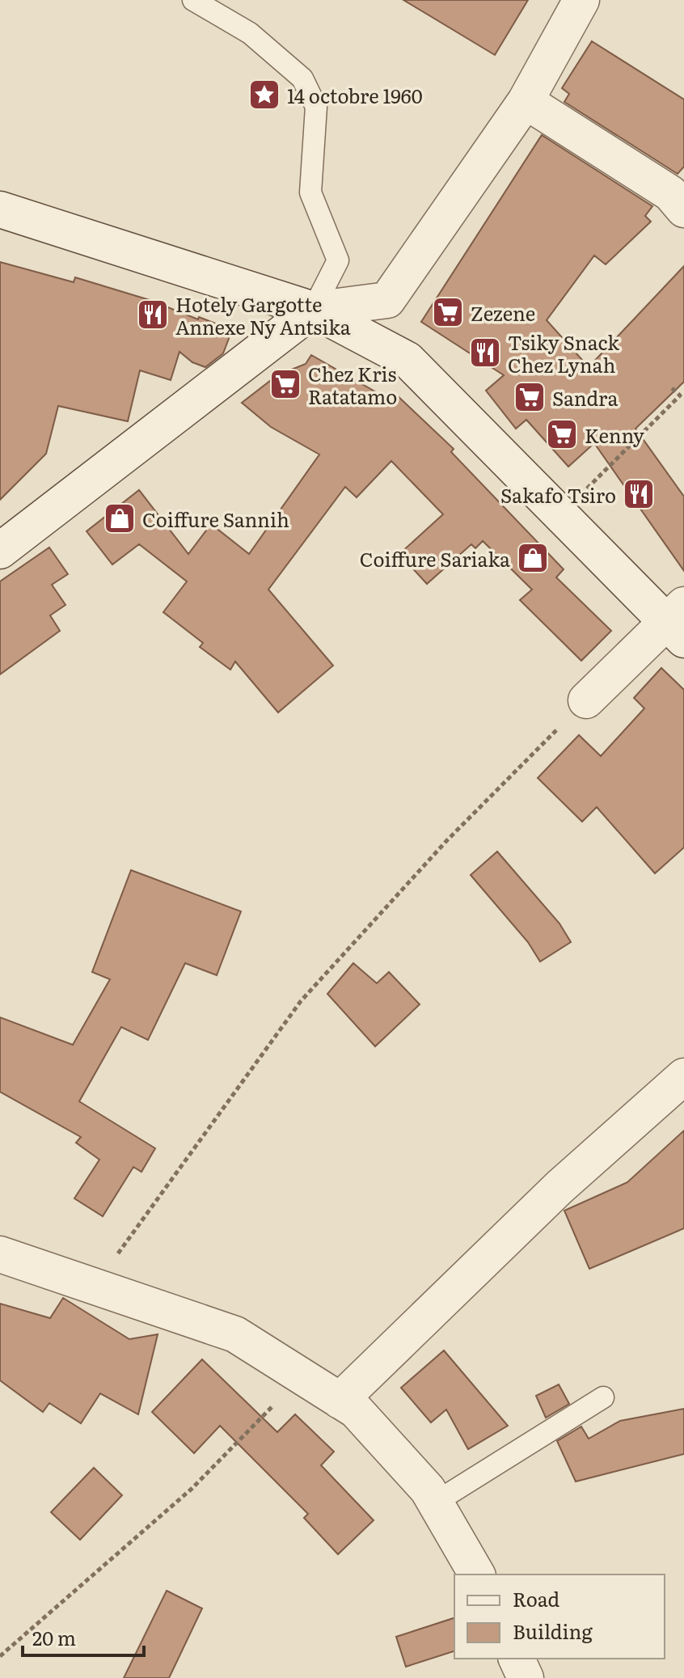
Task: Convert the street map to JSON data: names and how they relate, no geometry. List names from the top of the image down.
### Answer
{
  "places": {
    "place": ["14 octobre 1960"],
    "supermarket": [
      "Zezene",
      "Chez Kris Ratatamo",
      "Sandra",
      "Kenny"
    ],
    "restaurant": ["Hotely Gargotte Annexe Ny Antsika", "Tsiky Snack Chez Lynah", "Sakafo Tsiro"],
    "shop": ["Coiffure Sannih", "Coiffure Sariaka"]
  },
  "legend": ["Road", "Building"],
  "scale_bar": "20 m"
}
